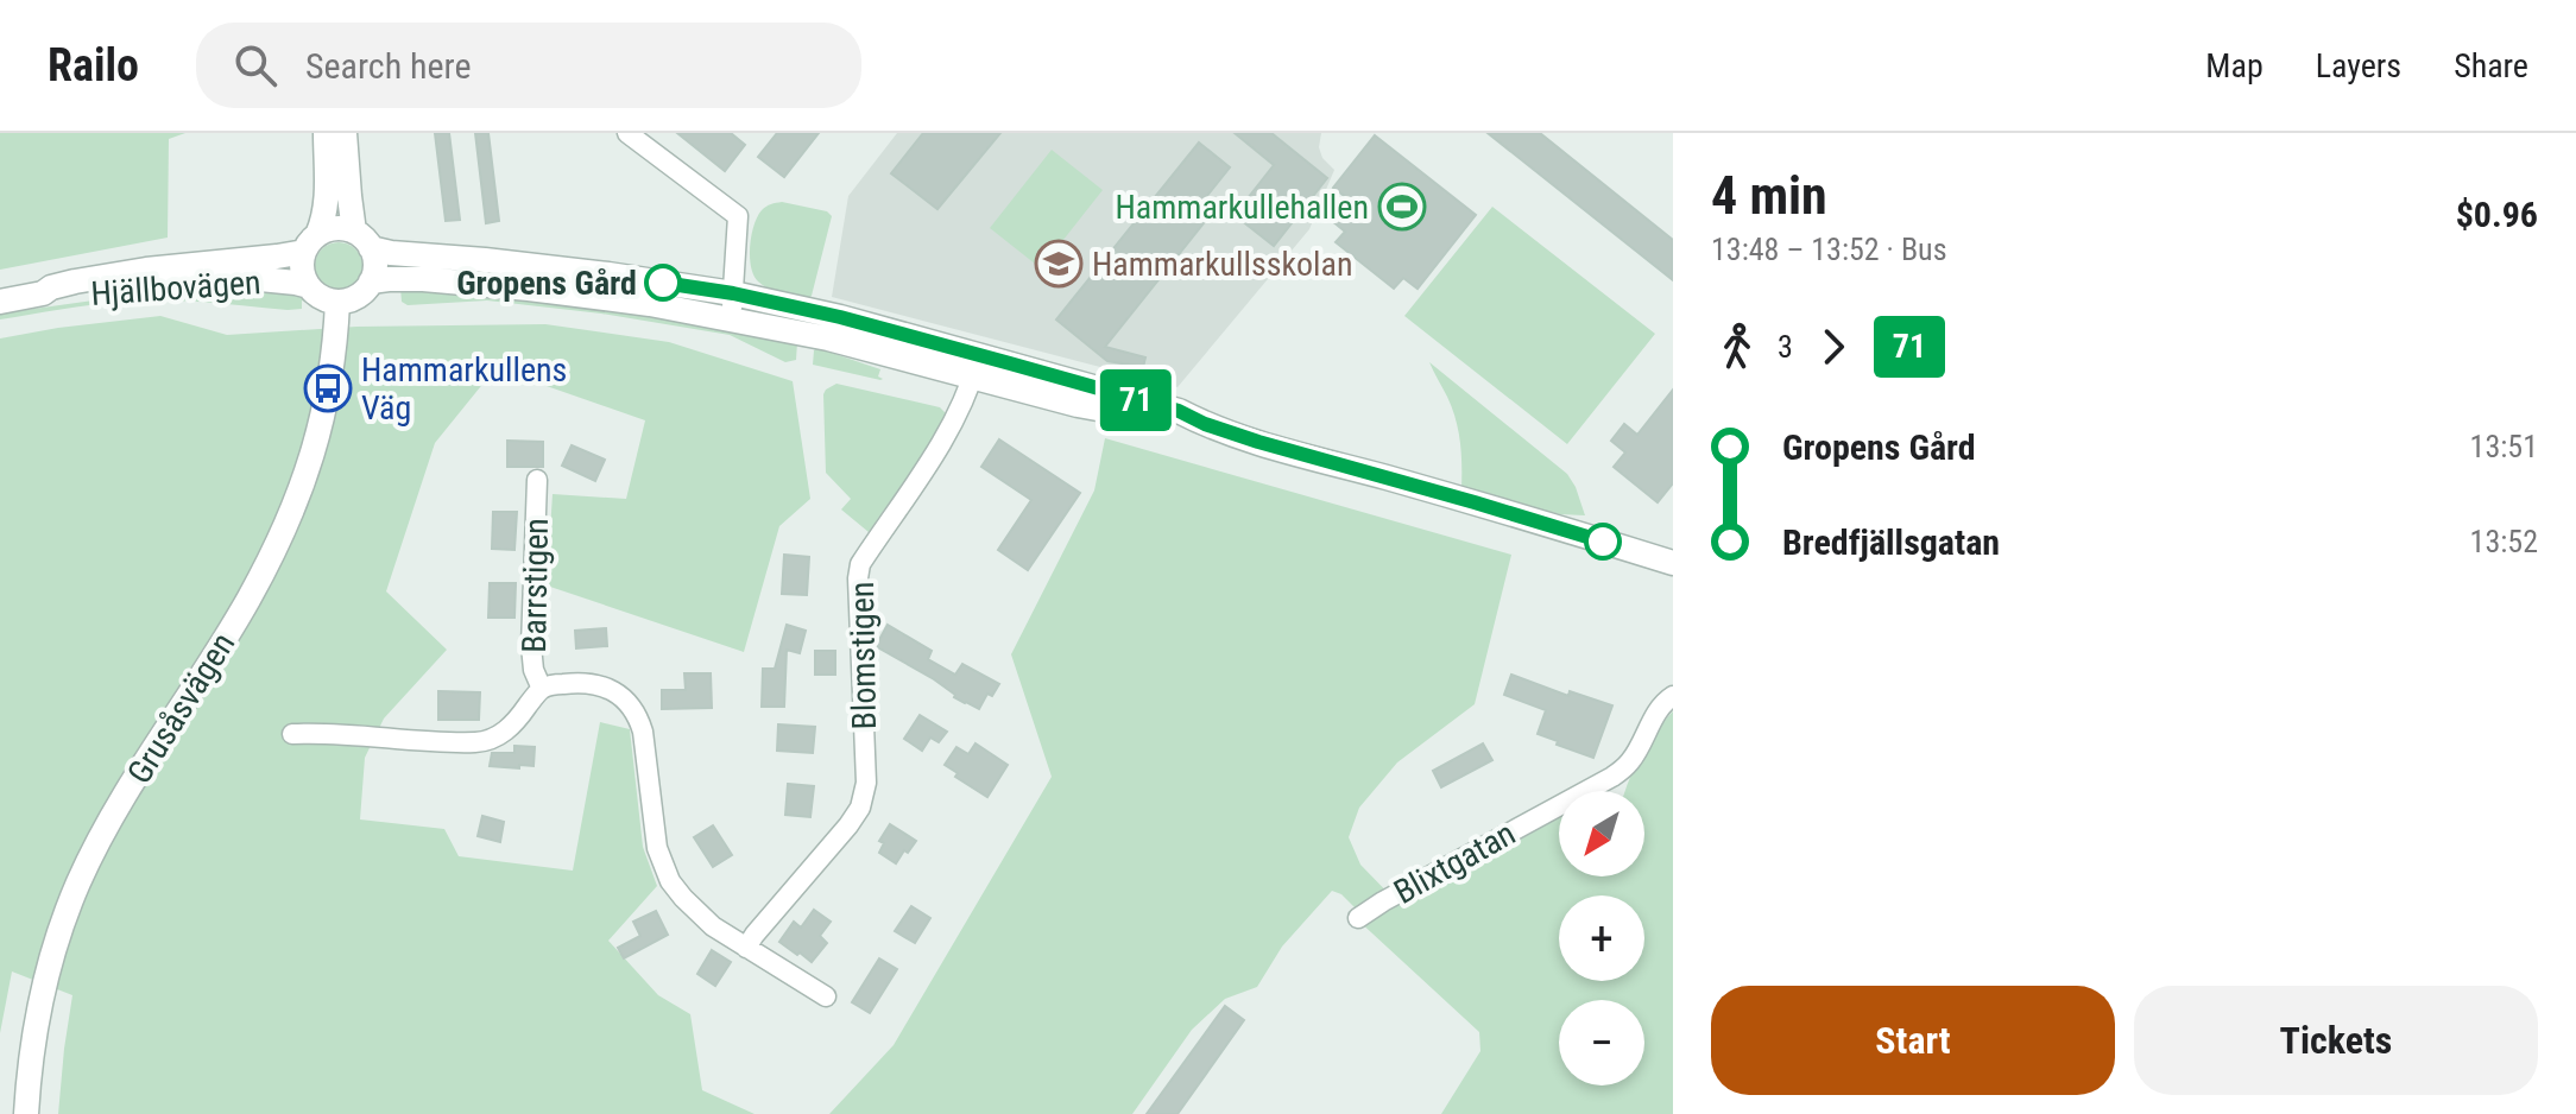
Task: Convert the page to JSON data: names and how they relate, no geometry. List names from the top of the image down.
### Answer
{
  "streets": {
    "street": [
      "Hjällbovägen",
      "Barrstigen",
      "Blomstigen",
      "Grusåsvägen",
      "Blixtgatan"
    ]
  },
  "crossings": [
    ["Hjällbovägen", "Grusåsvägen"]
  ],
  "places": {
    "sports": ["Hammarkullehallen"],
    "school or university": ["Hammarkullsskolan"],
    "other": ["Gropens Gård"],
    "bus stop": ["Hammarkullens Väg"]
  },
  "lines": ["bus line 71"],
  "north": "bottom left",
  "page": {
    "header": "Railo",
    "search": "Search here",
    "nav": ["Map", "Layers", "Share"],
    "on_map": "71",
    "heading": ["4 min", "13:48 – 13:52 · Bus", "$0.96"],
    "legs": ["3", "71"],
    "list": [
      {
        "name": "Gropens Gård",
        "value": "13:51"
      },
      {
        "name": "Bredfjällsgatan",
        "value": "13:52"
      }
    ],
    "map_buttons": ["+", "−"],
    "buttons": ["Start", "Tickets"]
  }
}
